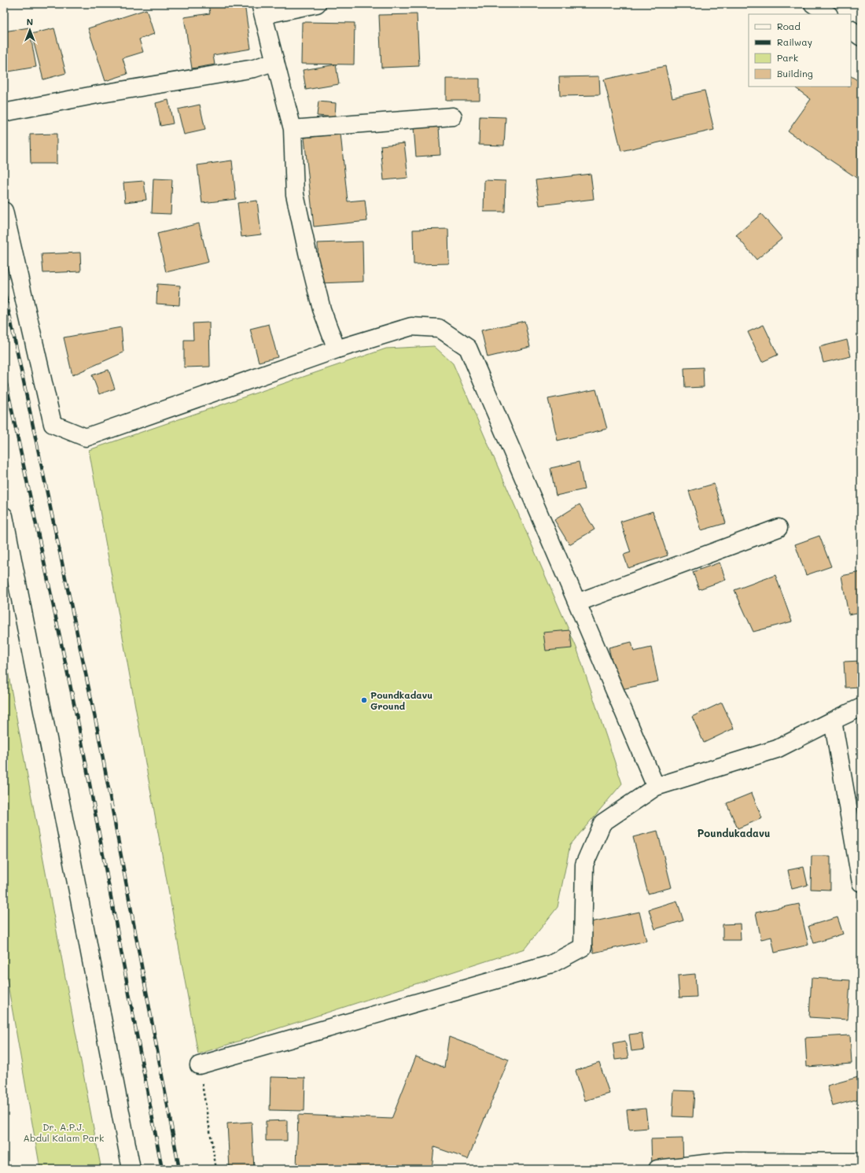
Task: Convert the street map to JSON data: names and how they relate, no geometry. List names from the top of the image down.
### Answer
{
  "districts": ["Poundukadavu"],
  "parks": ["Dr. A.P.J. Abdul Kalam Park"],
  "places": ["Poundkadavu Ground"],
  "legend": [
    "Road",
    "Railway",
    "Park",
    "Building"
  ],
  "north": "top"
}
